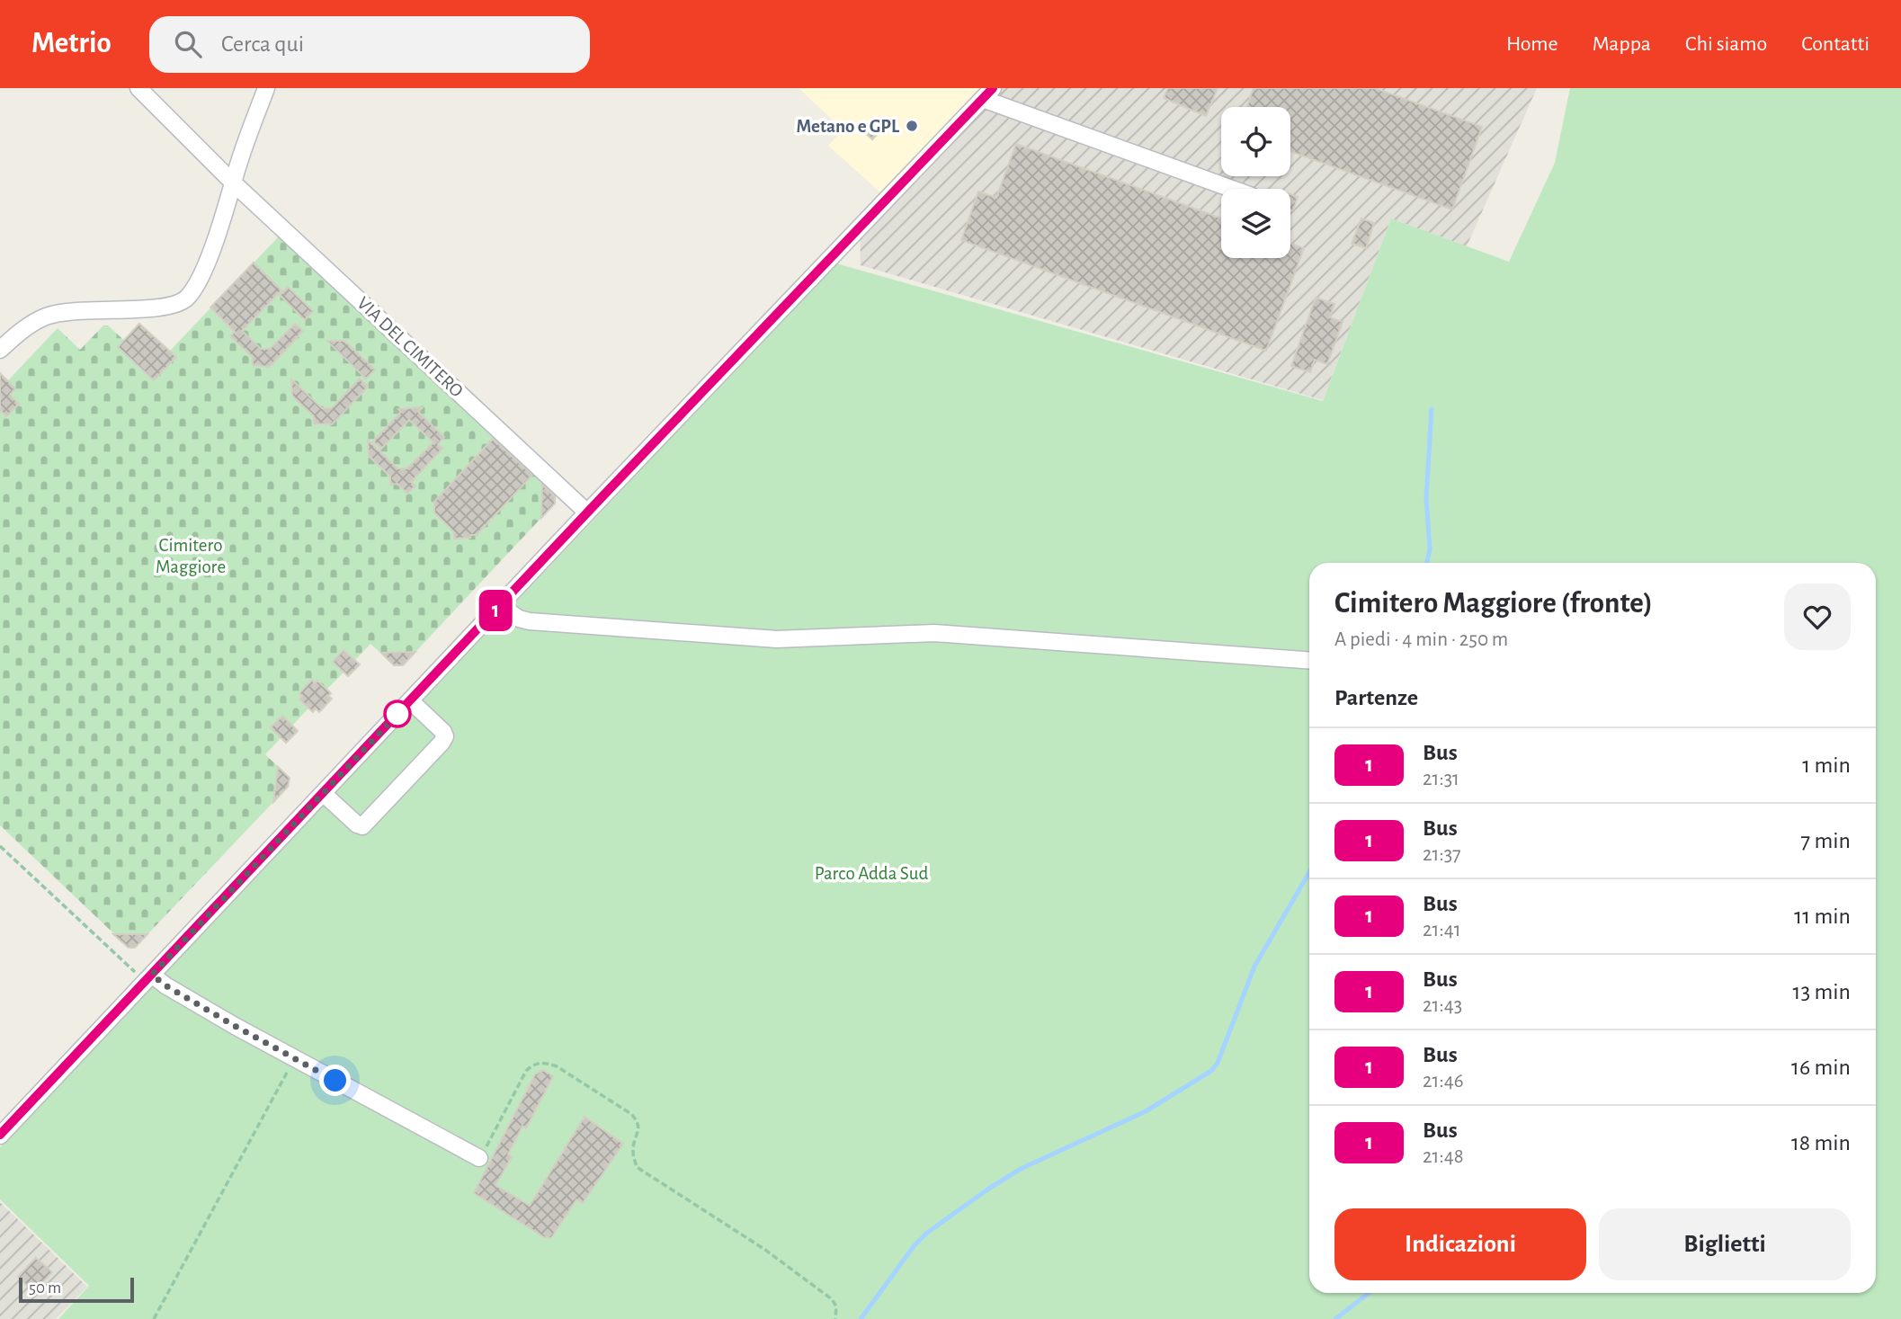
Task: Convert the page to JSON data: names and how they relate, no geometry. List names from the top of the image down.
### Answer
{
  "streets": {
    "street": ["VIA DEL CIMITERO"]
  },
  "parks": ["Cimitero Maggiore", "Parco Adda Sud"],
  "places": ["Metano e GPL"],
  "lines": ["bus line 1"],
  "scale_bar": "50 m",
  "page": {
    "header": "Metrio",
    "search": "Cerca qui",
    "nav": [
      "Home",
      "Mappa",
      "Chi siamo",
      "Contatti"
    ],
    "on_map": "1",
    "heading": [
      ["Cimitero Maggiore (fronte)", "A piedi · 4 min · 250 m"],
      "Partenze"
    ],
    "list": [
      {
        "mark": "1",
        "name": "Bus",
        "note": "21:31",
        "value": "1 min"
      },
      {
        "mark": "1",
        "name": "Bus",
        "note": "21:37",
        "value": "7 min"
      },
      {
        "mark": "1",
        "name": "Bus",
        "note": "21:41",
        "value": "11 min"
      },
      {
        "mark": "1",
        "name": "Bus",
        "note": "21:43",
        "value": "13 min"
      },
      {
        "mark": "1",
        "name": "Bus",
        "note": "21:46",
        "value": "16 min"
      },
      {
        "mark": "1",
        "name": "Bus",
        "note": "21:48",
        "value": "18 min"
      }
    ],
    "buttons": ["Indicazioni", "Biglietti"],
    "scale": "50 m"
  }
}
